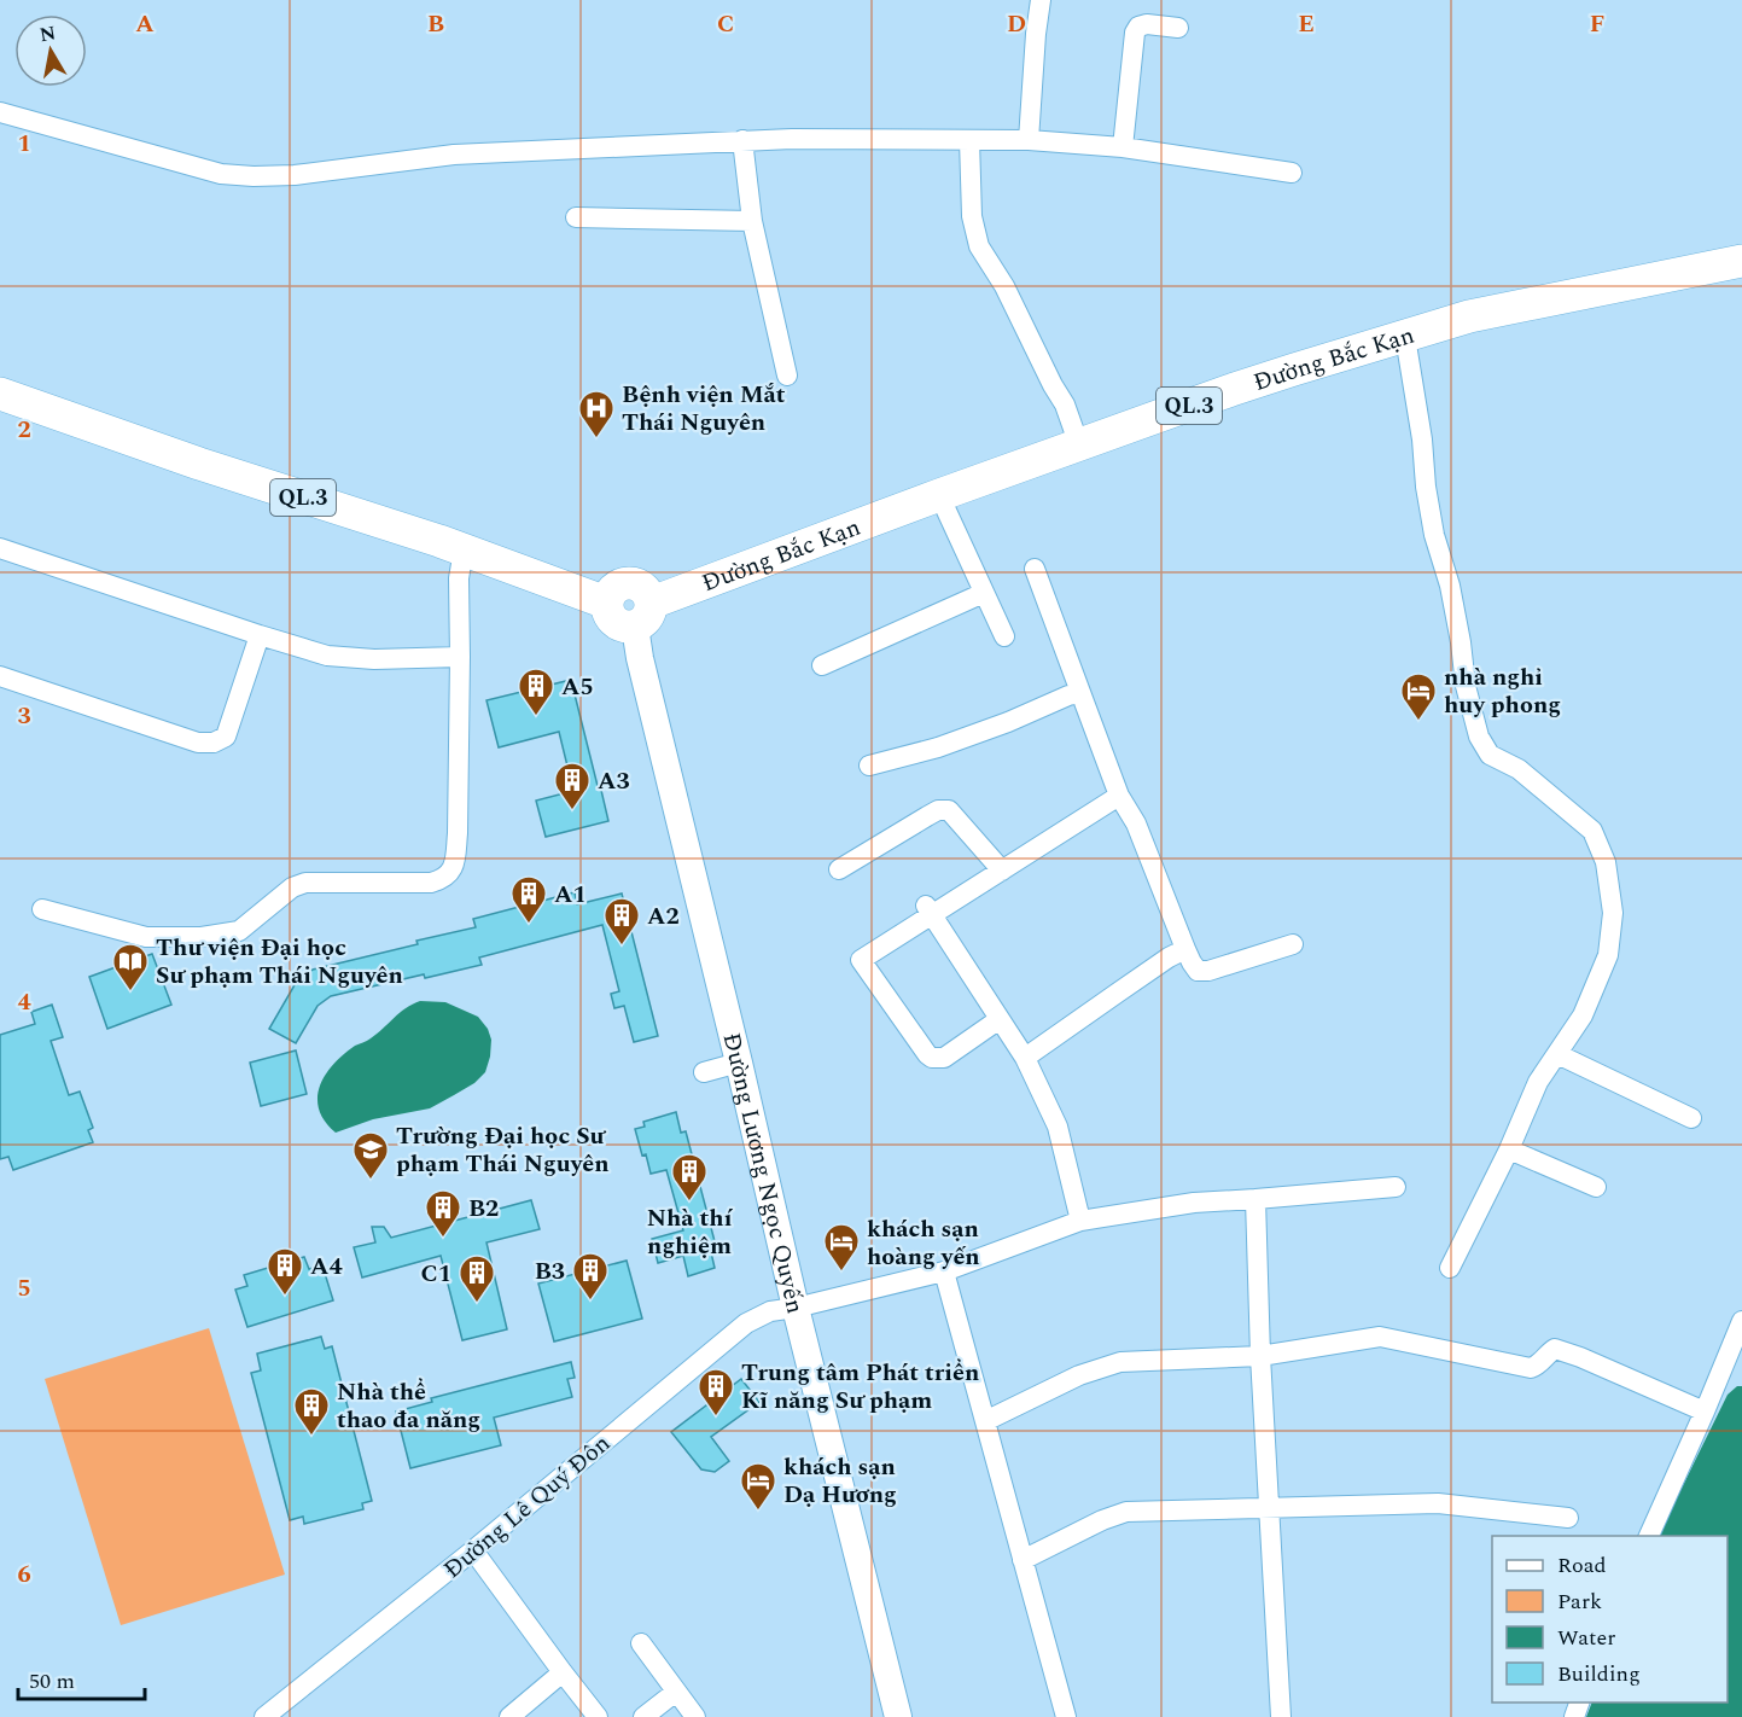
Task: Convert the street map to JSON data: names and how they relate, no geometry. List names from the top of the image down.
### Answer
{
  "streets": {
    "highway": ["Đường Bắc Kạn", "QL.3"],
    "main road": ["Đường Lương Ngọc Quyến"],
    "street": ["Đường Lê Quý Đôn"]
  },
  "crossings": [
    ["Đường Bắc Kạn", "QL.3"],
    ["Đường Bắc Kạn", "Đường Lương Ngọc Quyến"],
    ["QL.3", "Đường Lương Ngọc Quyến"],
    ["Đường Lương Ngọc Quyến", "Đường Lê Quý Đôn"]
  ],
  "places": {
    "hospital": ["Bệnh viện Mắt Thái Nguyên"],
    "building": [
      "A5",
      "A3",
      "A1",
      "A2",
      "Nhà thí nghiệm",
      "B2",
      "A4",
      "B3",
      "C1",
      "Trung tâm Phát triển Kĩ năng Sư phạm",
      "Nhà thể thao đa năng"
    ],
    "hotel": ["nhà nghỉ huy phong", "khách sạn hoàng yến", "khách sạn Dạ Hương"],
    "library": ["Thư viện Đại học Sư phạm Thái Nguyên"],
    "school or university": ["Trường Đại học Sư phạm Thái Nguyên"]
  },
  "legend": [
    "Road",
    "Park",
    "Water",
    "Building"
  ],
  "scale_bar": "50 m",
  "north": "top",
  "grid": {
    "columns": [
      "A",
      "B",
      "C",
      "D",
      "E",
      "F"
    ],
    "rows": [
      "1",
      "2",
      "3",
      "4",
      "5",
      "6"
    ]
  }
}
